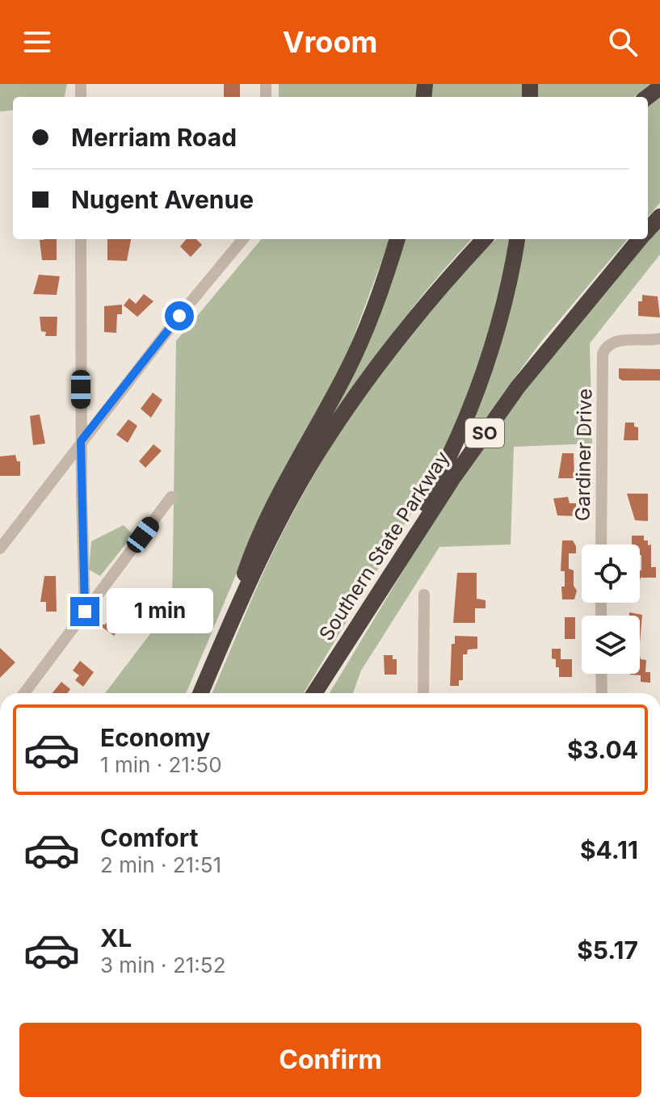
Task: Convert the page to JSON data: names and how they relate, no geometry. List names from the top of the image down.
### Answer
{
  "streets": {
    "highway": ["SO", "Southern State Parkway"],
    "street": ["Gardiner Drive"]
  },
  "page": {
    "header": "Vroom",
    "banner": ["Merriam Road", "Nugent Avenue"],
    "bubble": "1 min",
    "list": [
      {
        "name": "Economy",
        "note": "1 min · 21:50",
        "value": "$3.04"
      },
      {
        "name": "Comfort",
        "note": "2 min · 21:51",
        "value": "$4.11"
      },
      {
        "name": "XL",
        "note": "3 min · 21:52",
        "value": "$5.17"
      }
    ],
    "buttons": "Confirm"
  }
}
